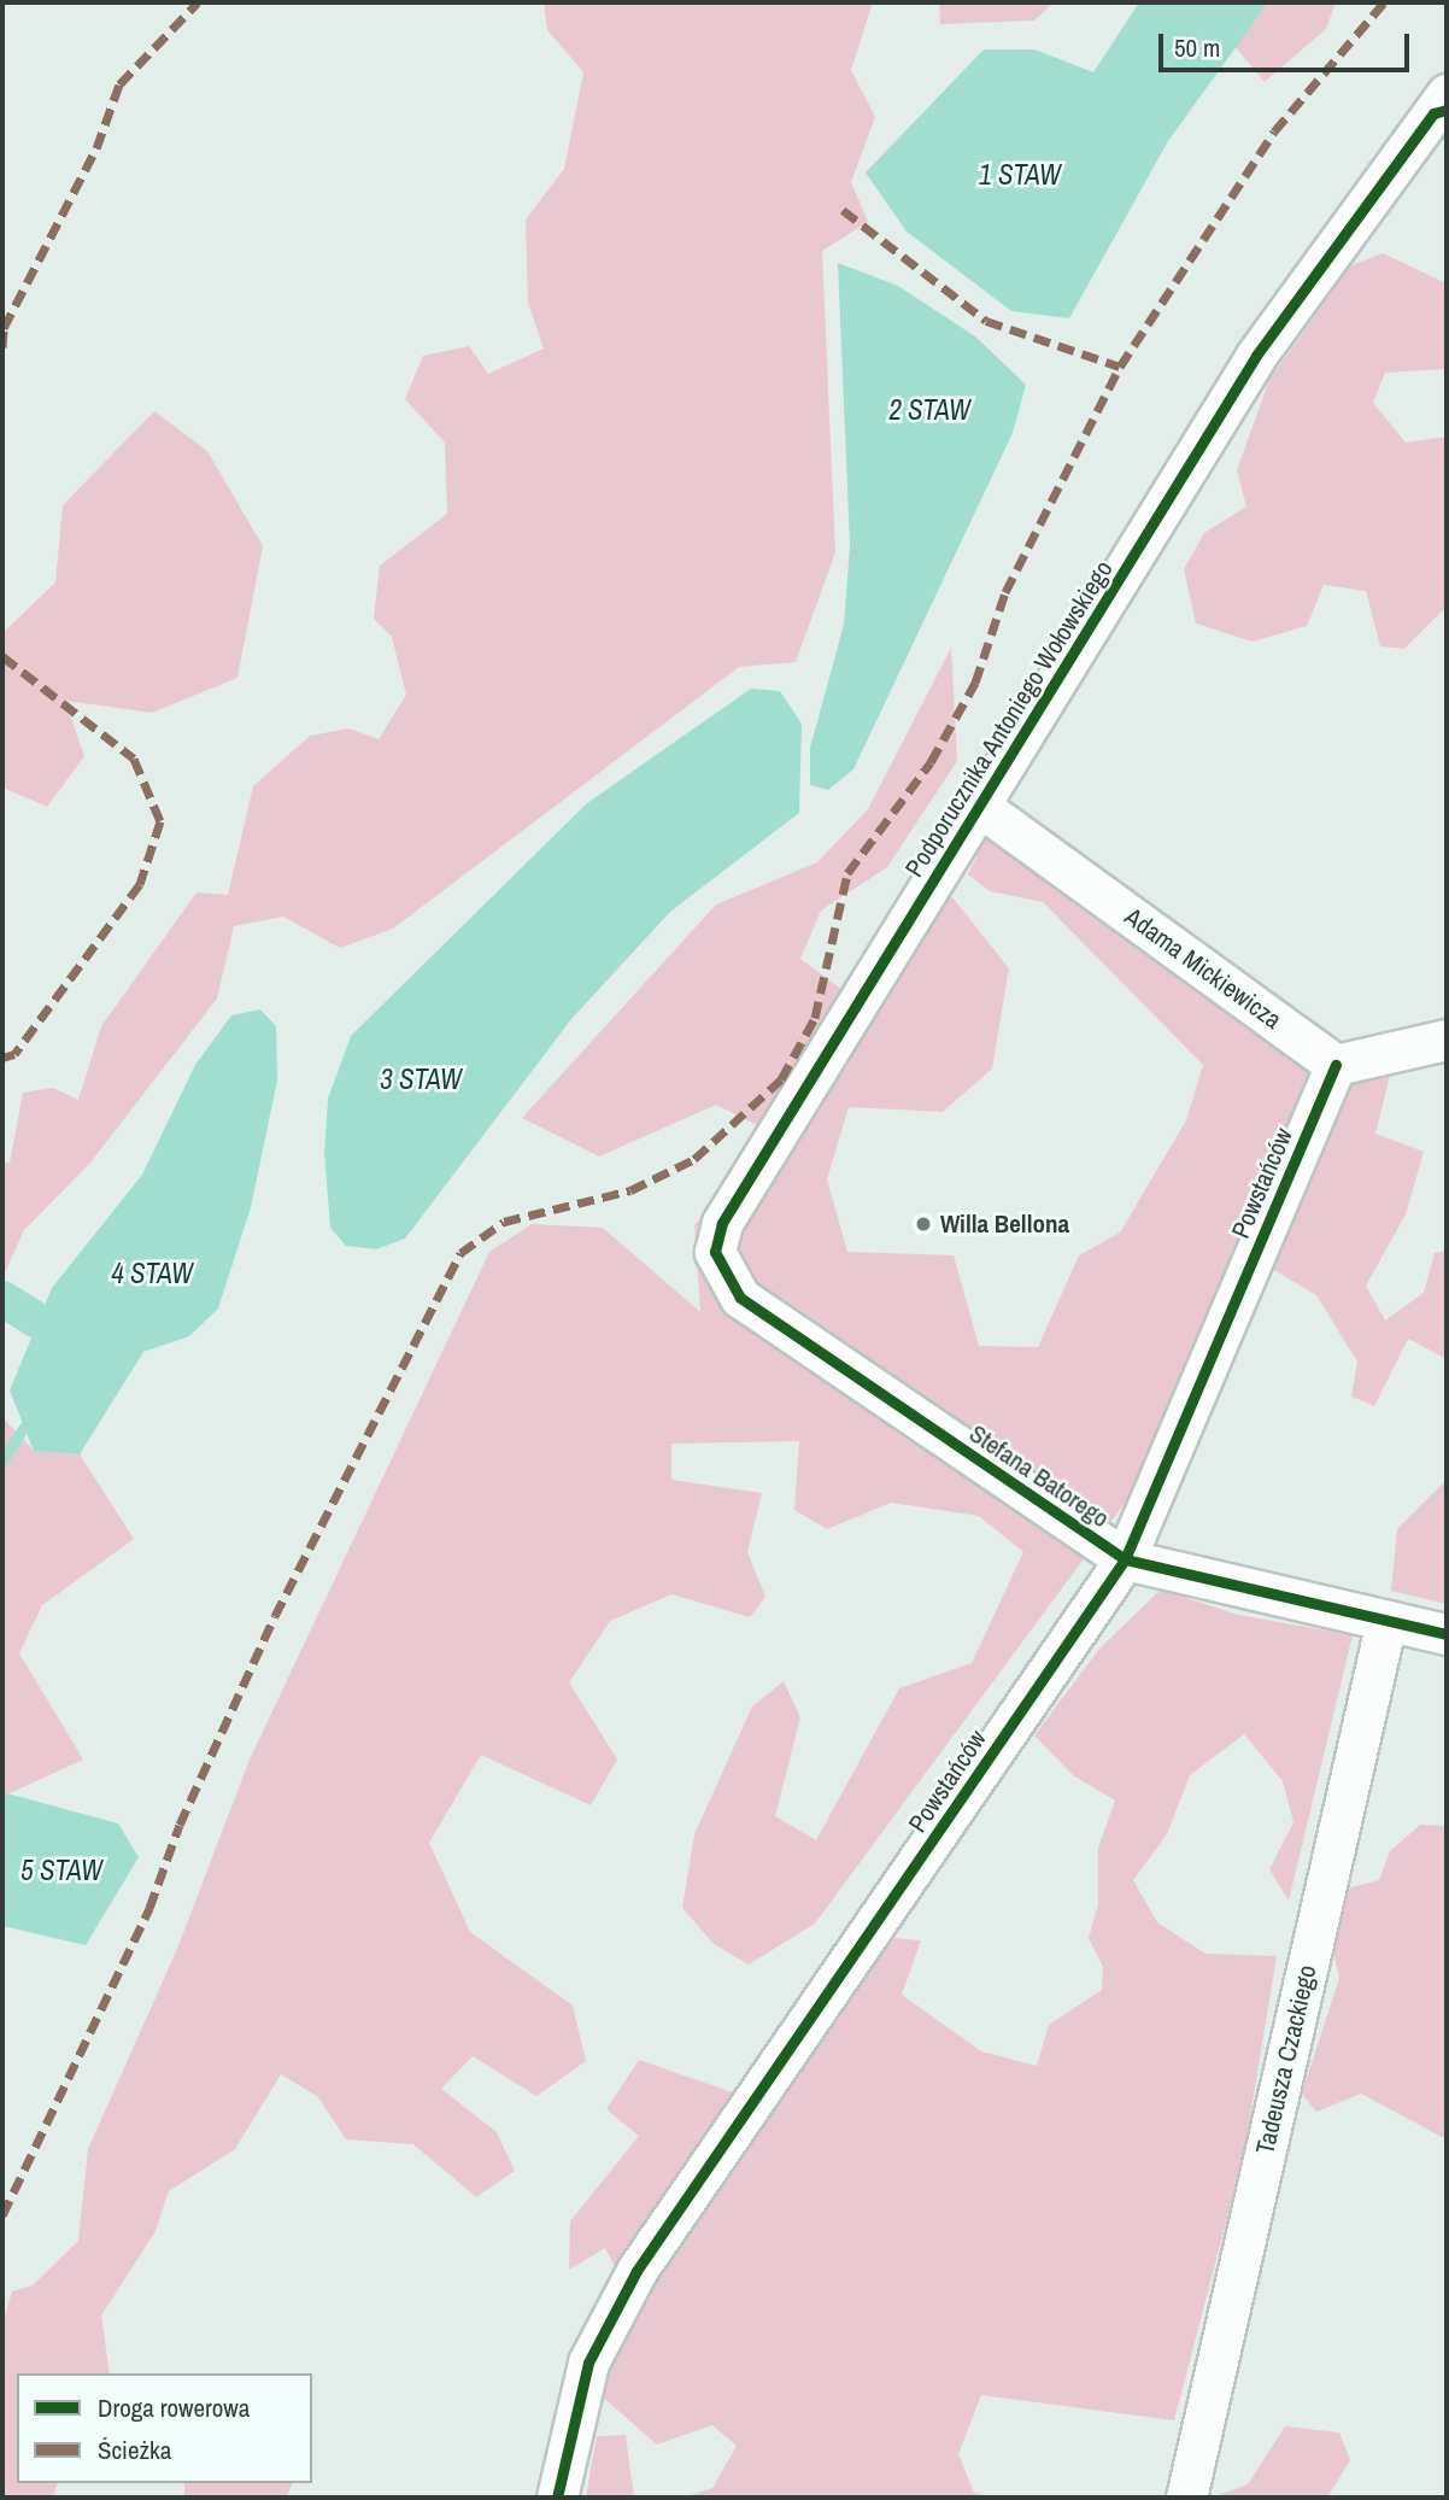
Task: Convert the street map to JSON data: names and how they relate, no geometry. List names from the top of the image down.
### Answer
{
  "streets": {
    "street": [
      "Podporucznika Antoniego Wołowskiego",
      "Adama Mickiewicza",
      "Powstańców",
      "Stefana Batorego",
      "Tadeusza Czackiego"
    ]
  },
  "crossings": [
    ["Podporucznika Antoniego Wołowskiego", "Adama Mickiewicza"],
    ["Podporucznika Antoniego Wołowskiego", "Stefana Batorego"],
    ["Adama Mickiewicza", "Powstańców"],
    ["Powstańców", "Stefana Batorego"],
    ["Stefana Batorego", "Tadeusza Czackiego"]
  ],
  "water": [
    "1 STAW",
    "2 STAW",
    "3 STAW",
    "4 STAW",
    "5 STAW"
  ],
  "places": ["Willa Bellona"],
  "legend": ["Droga rowerowa", "Ścieżka"],
  "scale_bar": "50 m"
}
